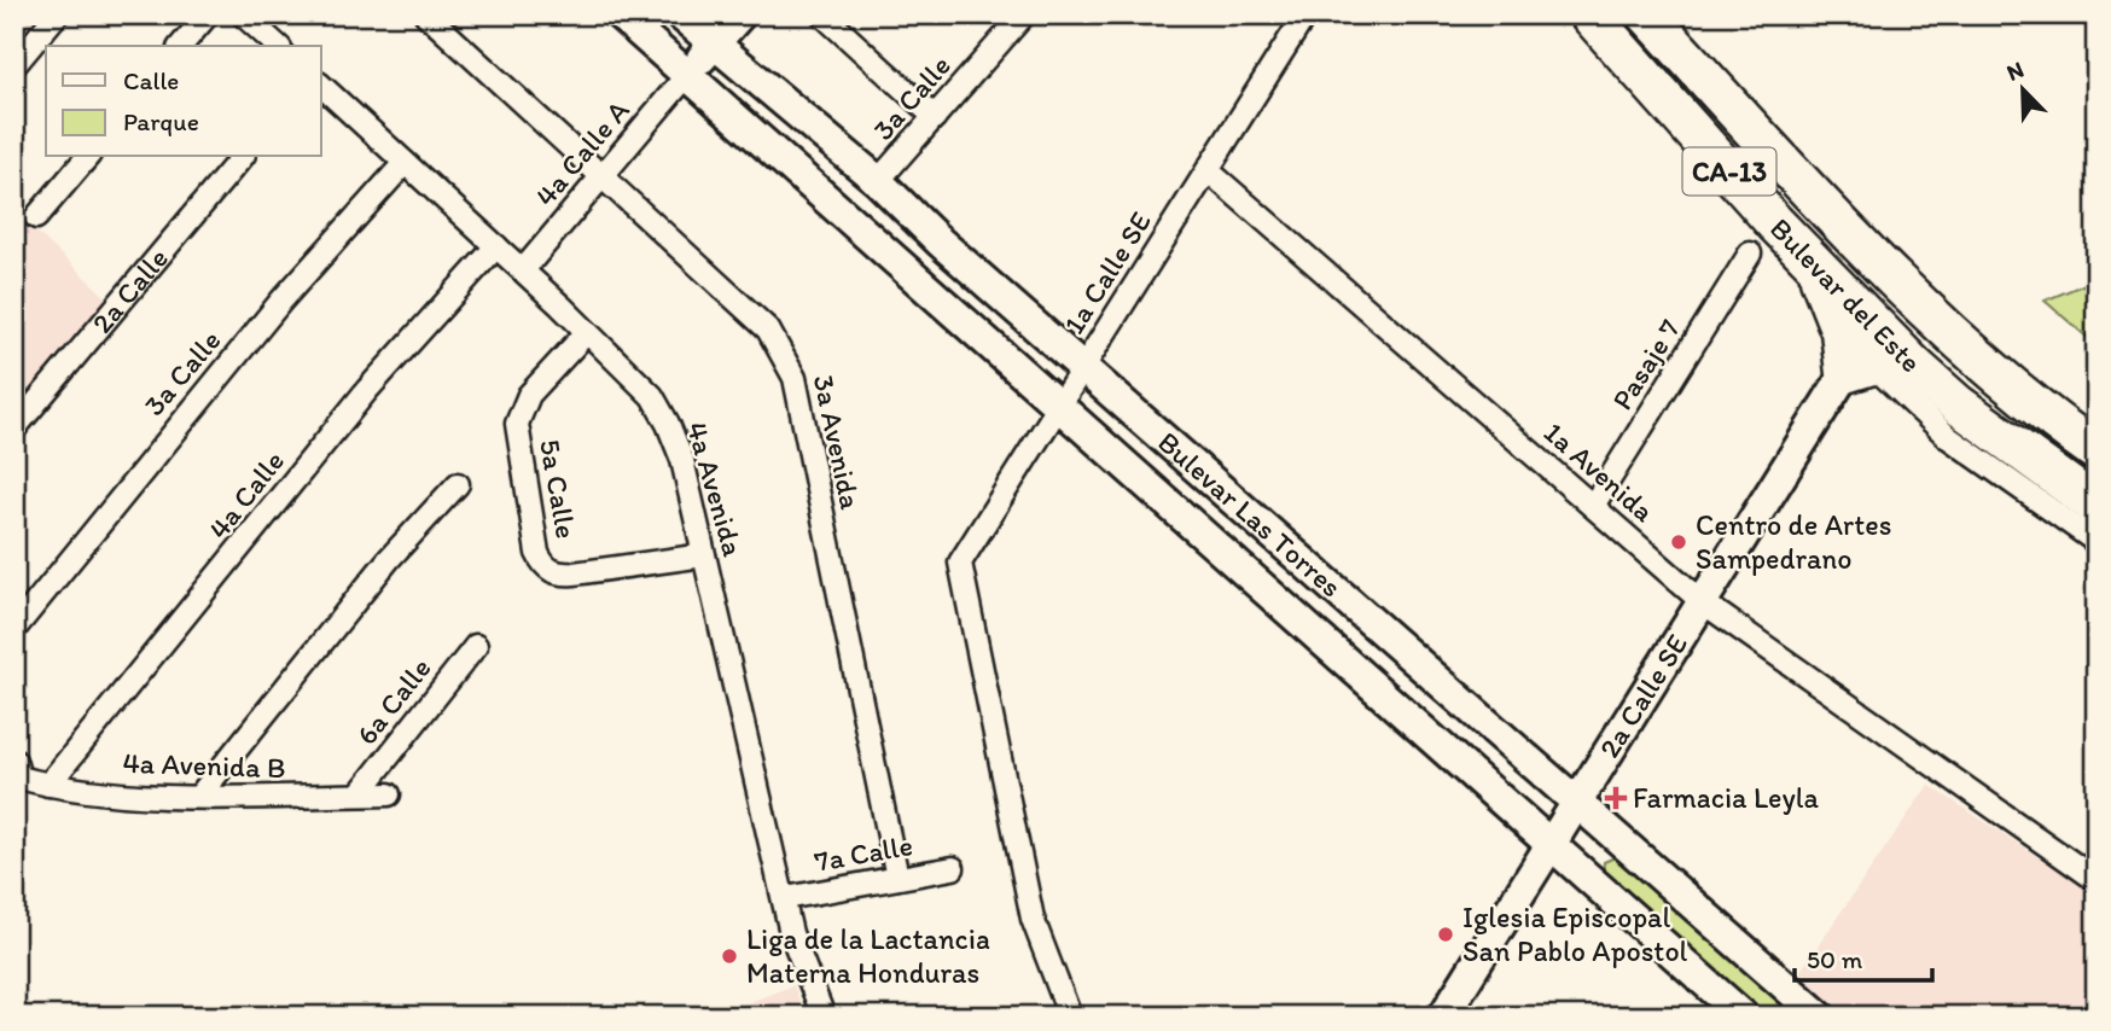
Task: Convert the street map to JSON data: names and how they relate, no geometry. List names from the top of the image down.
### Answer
{
  "streets": {
    "highway": ["CA-13", "Bulevar del Este"],
    "street": [
      "3a Calle",
      "4a Calle A",
      "1a Calle SE",
      "2a Calle",
      "Pasaje 7",
      "3a Avenida",
      "1a Avenida",
      "5a Calle",
      "4a Avenida",
      "4a Calle",
      "Bulevar Las Torres",
      "2a Calle SE",
      "6a Calle",
      "4a Avenida B",
      "7a Calle"
    ]
  },
  "crossings": [
    ["3a Calle", "4a Avenida"],
    ["3a Calle", "Bulevar Las Torres"],
    ["4a Calle A", "3a Avenida"],
    ["4a Calle A", "4a Avenida"],
    ["4a Calle A", "Bulevar Las Torres"],
    ["1a Calle SE", "1a Avenida"],
    ["1a Calle SE", "Bulevar Las Torres"],
    ["Bulevar del Este", "2a Calle SE"],
    ["Pasaje 7", "1a Avenida"],
    ["3a Avenida", "7a Calle"],
    ["1a Avenida", "2a Calle SE"],
    ["5a Calle", "4a Avenida"],
    ["4a Avenida", "4a Calle"],
    ["4a Avenida", "7a Calle"],
    ["4a Calle", "4a Avenida B"],
    ["Bulevar Las Torres", "2a Calle SE"],
    ["6a Calle", "4a Avenida B"]
  ],
  "places": {
    "other": ["Centro de Artes Sampedrano", "Iglesia Episcopal San Pablo Apostol", "Liga de la Lactancia Materna Honduras"],
    "health": ["Farmacia Leyla"]
  },
  "legend": ["Calle", "Parque"],
  "scale_bar": "50 m",
  "north": "top left"
}
